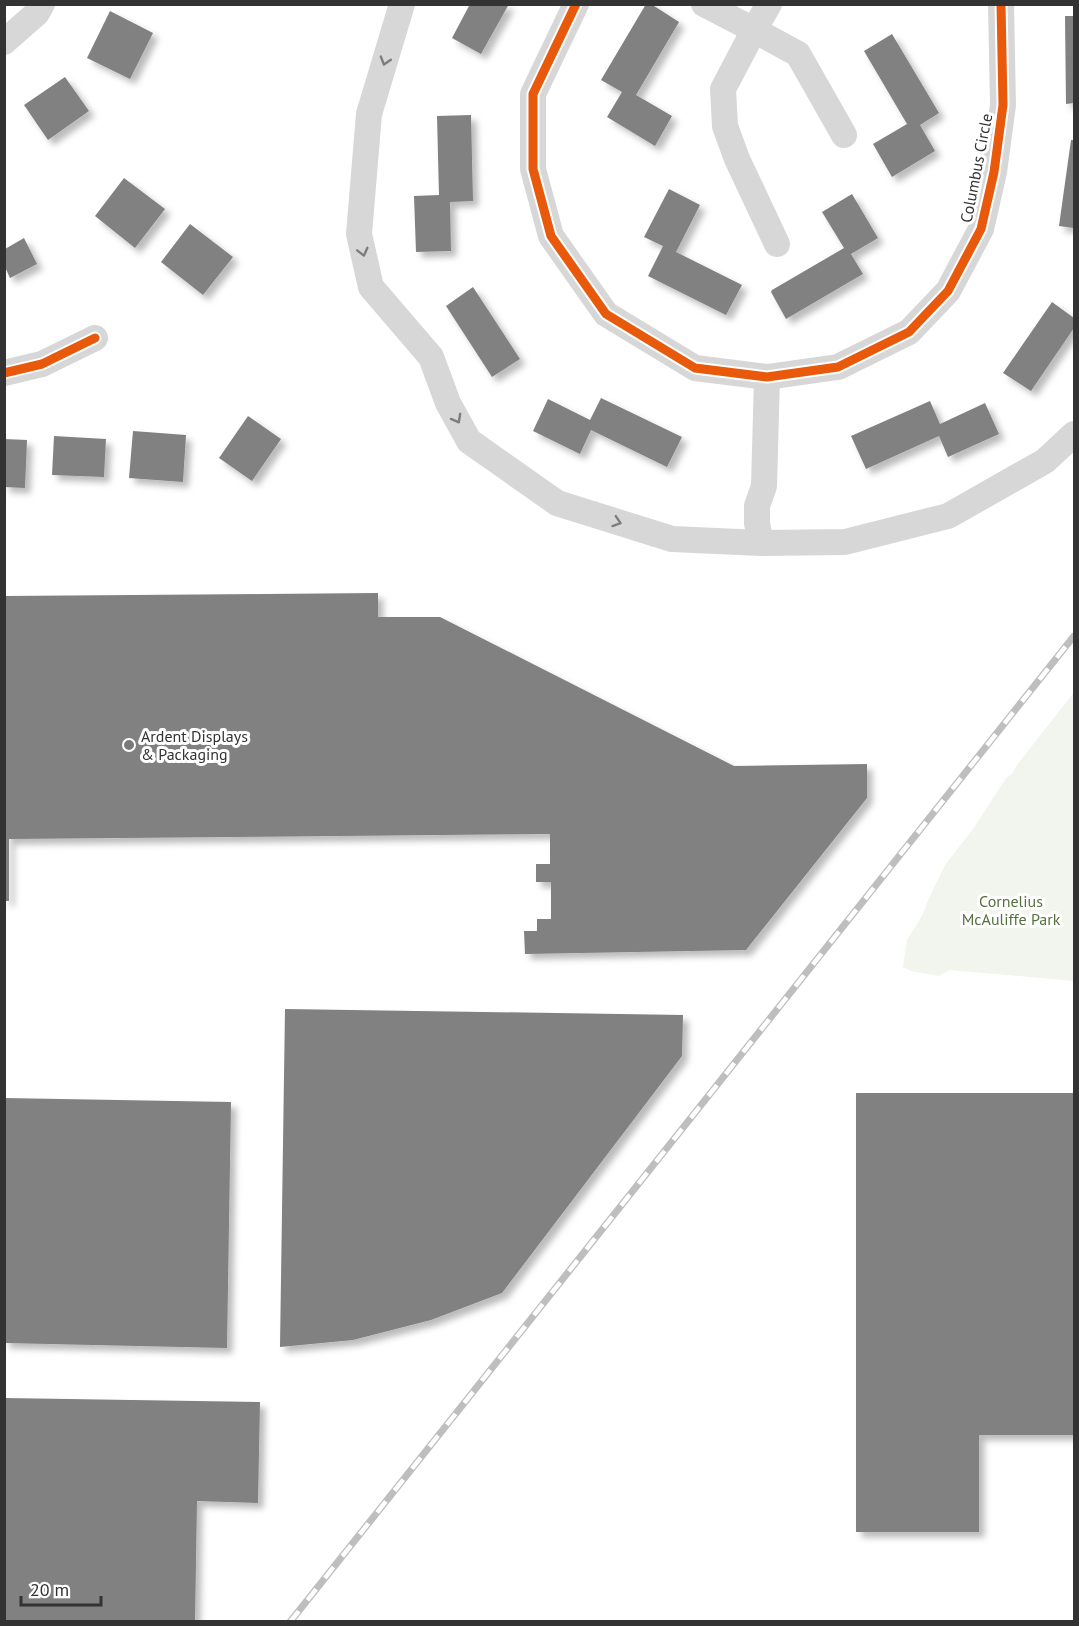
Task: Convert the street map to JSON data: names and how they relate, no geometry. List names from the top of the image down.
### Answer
{
  "streets": {
    "street": ["Columbus Circle"]
  },
  "parks": ["Cornelius McAuliffe Park"],
  "places": ["Ardent Displays & Packaging"],
  "scale_bar": "20 m"
}
